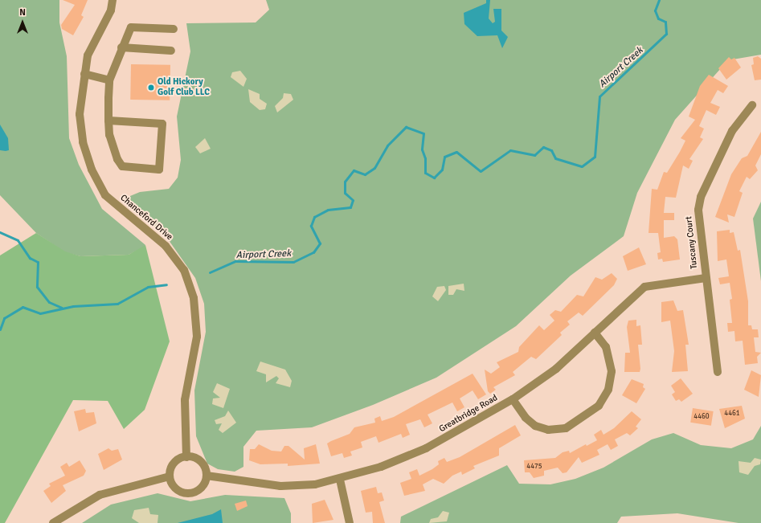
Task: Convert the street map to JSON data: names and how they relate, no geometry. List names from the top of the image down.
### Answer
{
  "streets": {
    "street": ["Chanceford Drive", "Tuscany Court", "Greatbridge Road"]
  },
  "crossings": [
    ["Chanceford Drive", "Greatbridge Road"],
    ["Tuscany Court", "Greatbridge Road"]
  ],
  "water": ["Airport Creek"],
  "places": ["Old Hickory Golf Club LLC"],
  "house_numbers": ["4461", "4460", "4475"],
  "north": "top"
}
